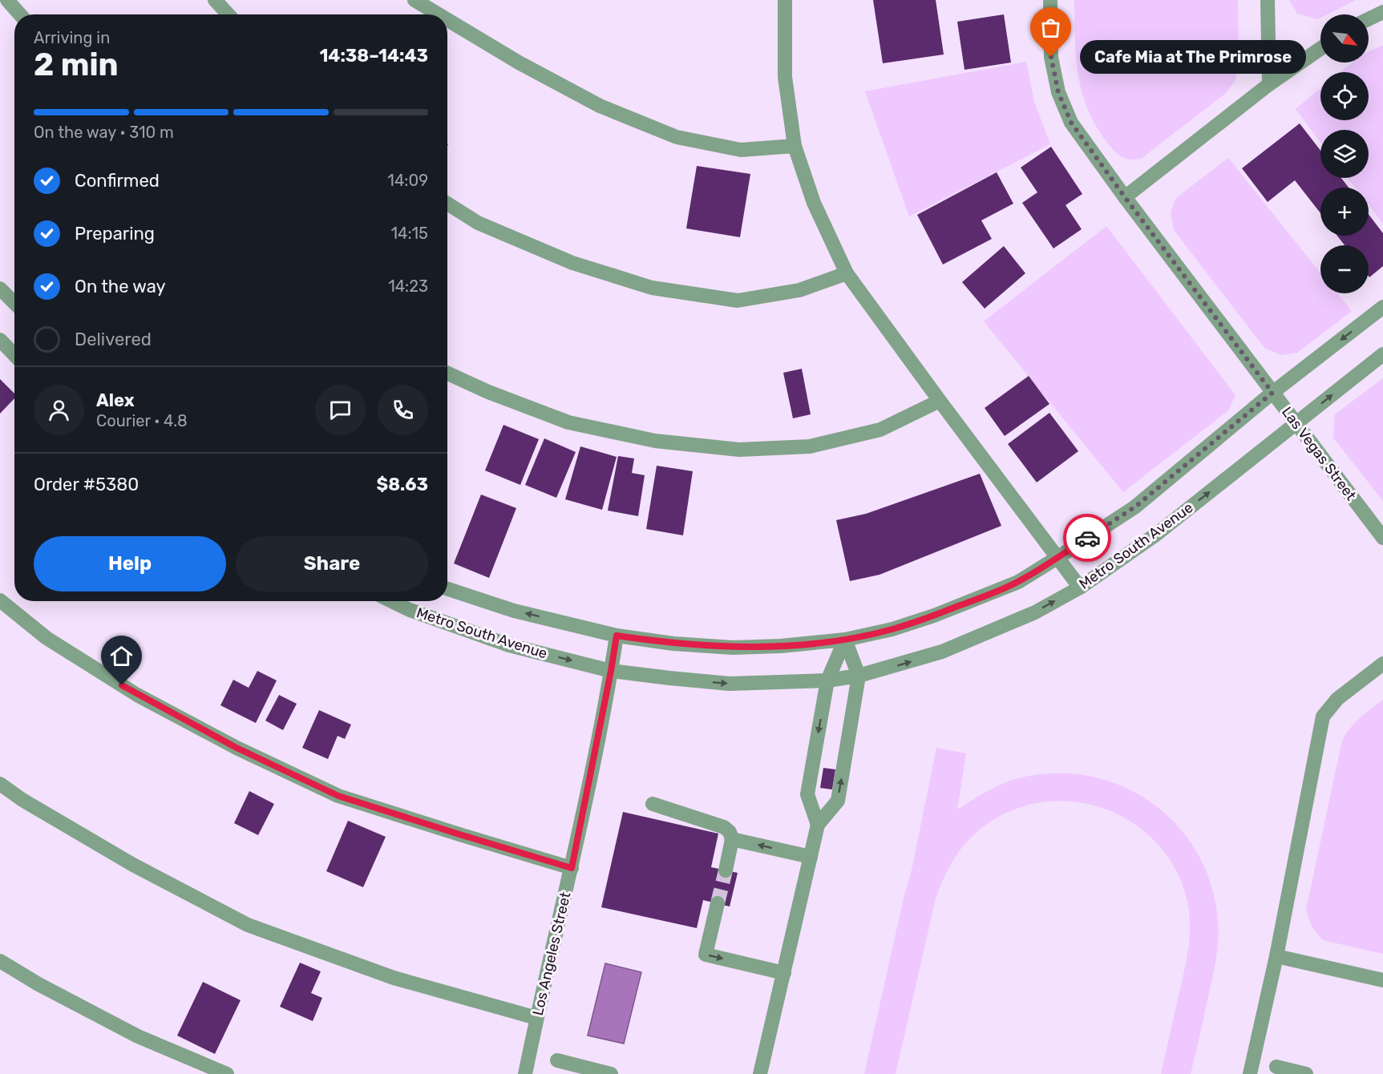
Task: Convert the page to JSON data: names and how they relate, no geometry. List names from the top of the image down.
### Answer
{
  "streets": {
    "street": ["Las Vegas Street", "Metro South Avenue", "Los Angeles Street"]
  },
  "crossings": [
    ["Las Vegas Street", "Metro South Avenue"],
    ["Metro South Avenue", "Los Angeles Street"]
  ],
  "places": ["Cafe Mia at The Primrose"],
  "north": "bottom right",
  "page": {
    "map_buttons": ["+", "−"],
    "heading": ["2 min", "Arriving in", "14:38–14:43"],
    "panel": [
      "Alex",
      "Courier · 4.8",
      "Order #5380",
      "$8.63"
    ],
    "bubble": "Cafe Mia at The Primrose",
    "bar": "On the way · 310 m",
    "list": [
      ["Confirmed", "14:09"],
      ["Preparing", "14:15"],
      ["On the way", "14:23"],
      "Delivered"
    ],
    "buttons": ["Help", "Share"]
  }
}
